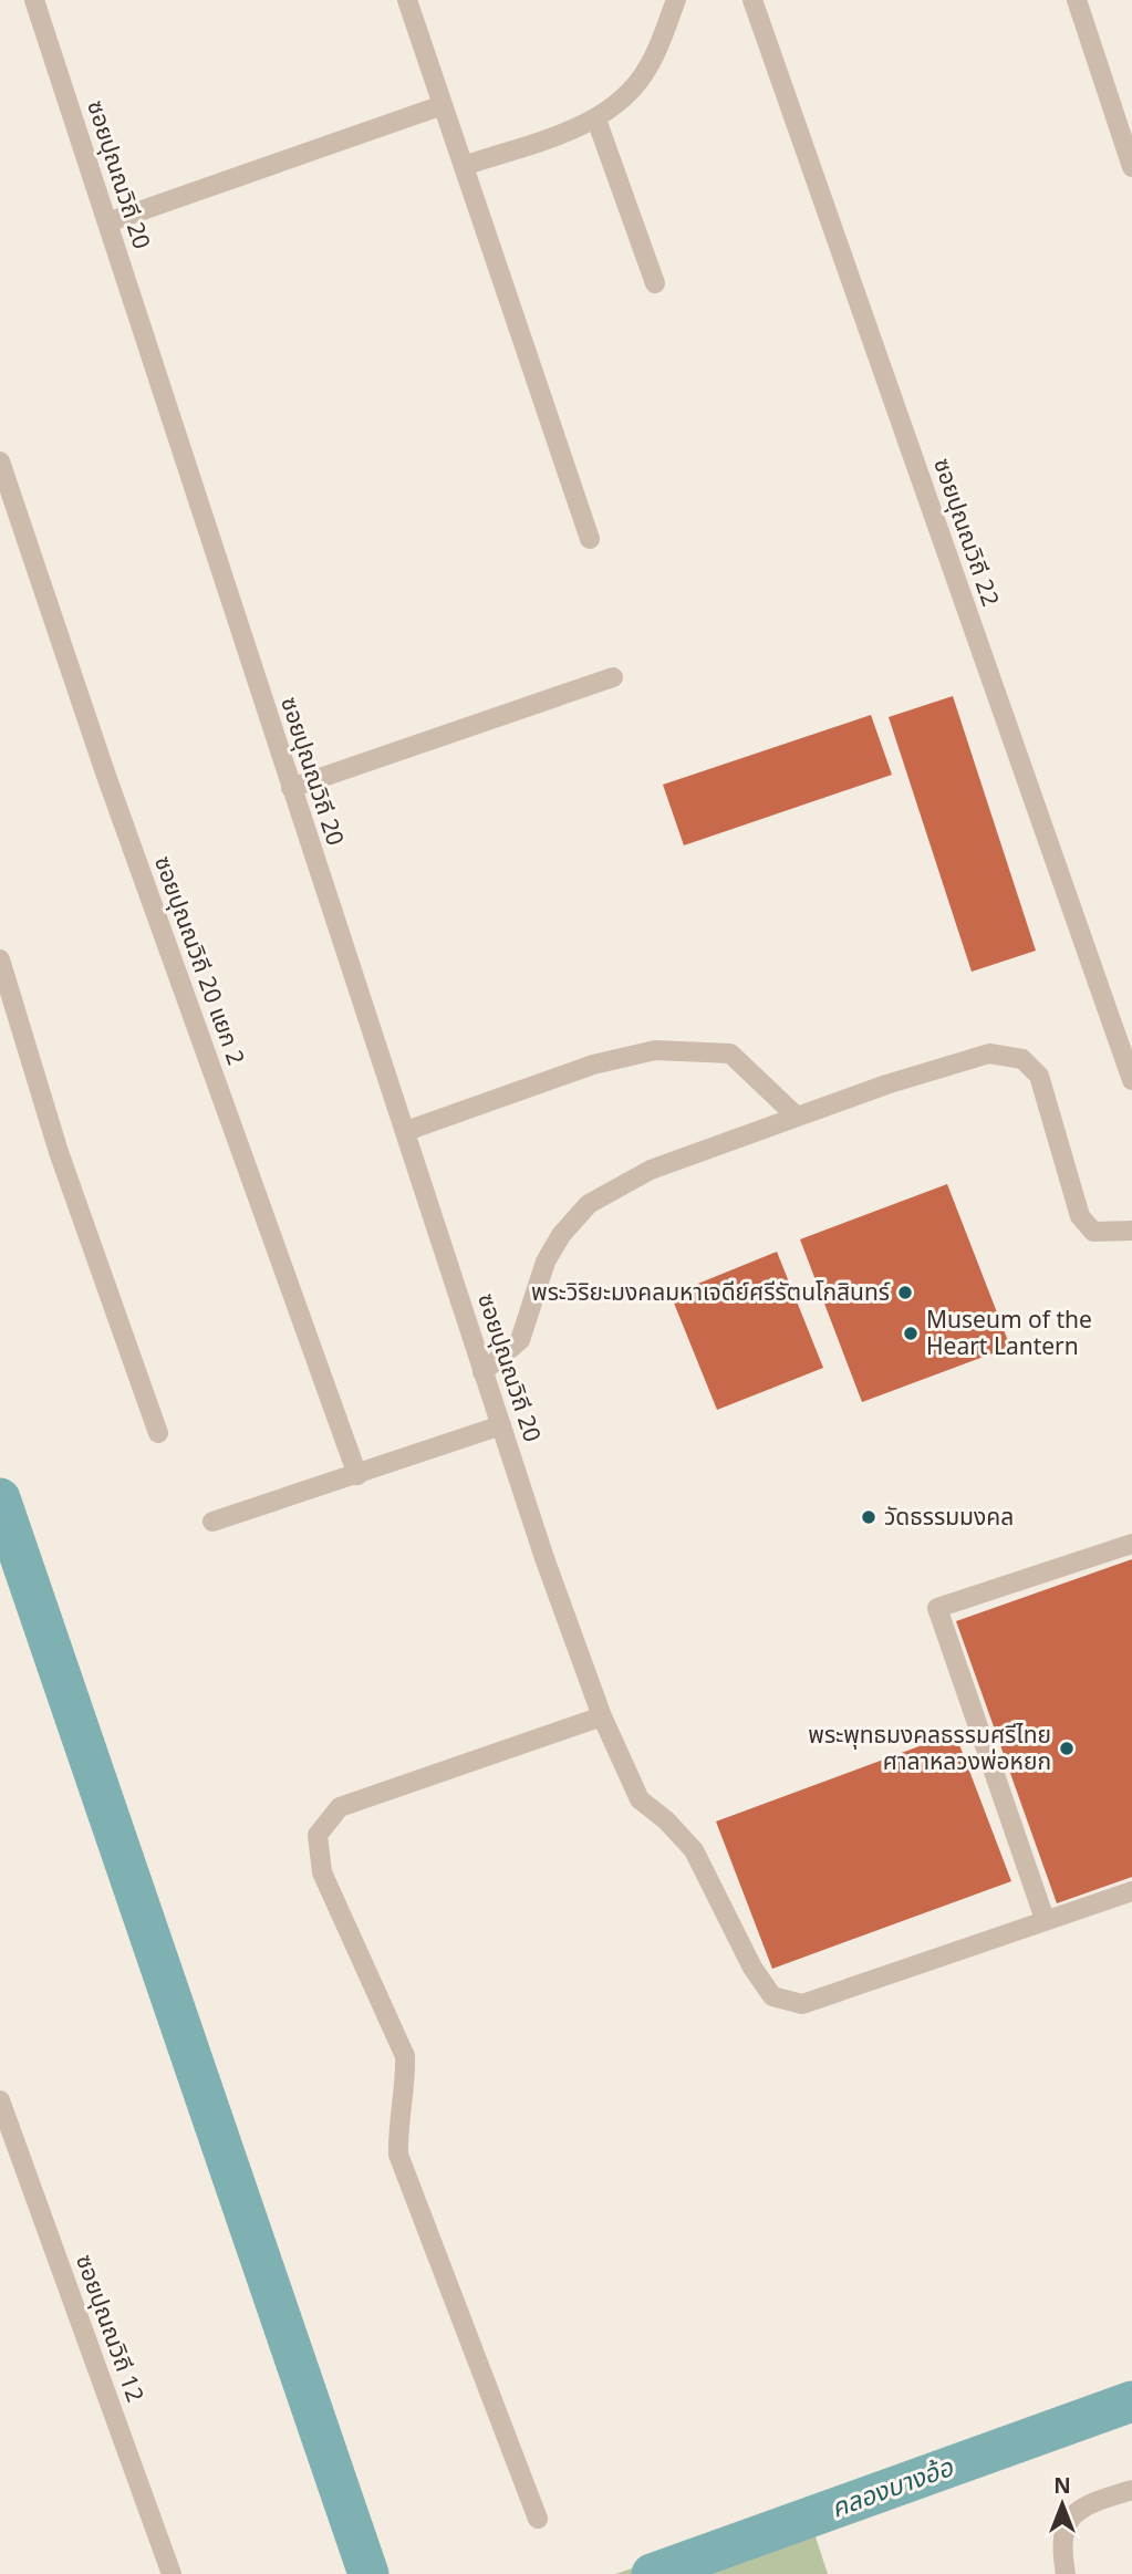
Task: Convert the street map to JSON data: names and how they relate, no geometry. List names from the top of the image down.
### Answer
{
  "streets": {
    "street": [
      "ซอยปุณณวิถี 20",
      "ซอยปุณณวิถี 22",
      "ซอยปุณณวิถี 20 แยก 2",
      "ซอยปุณณวิถี 12"
    ]
  },
  "water": ["คลองบางอ้อ"],
  "places": [
    "พระวิริยะมงคลมหาเจดีย์ศรีรัตนโกสินทร์",
    "Museum of the Heart Lantern",
    "วัดธรรมมงคล",
    "พระพุทธมงคลธรรมศรีไทย ศาลาหลวงพ่อหยก"
  ],
  "north": "top"
}
